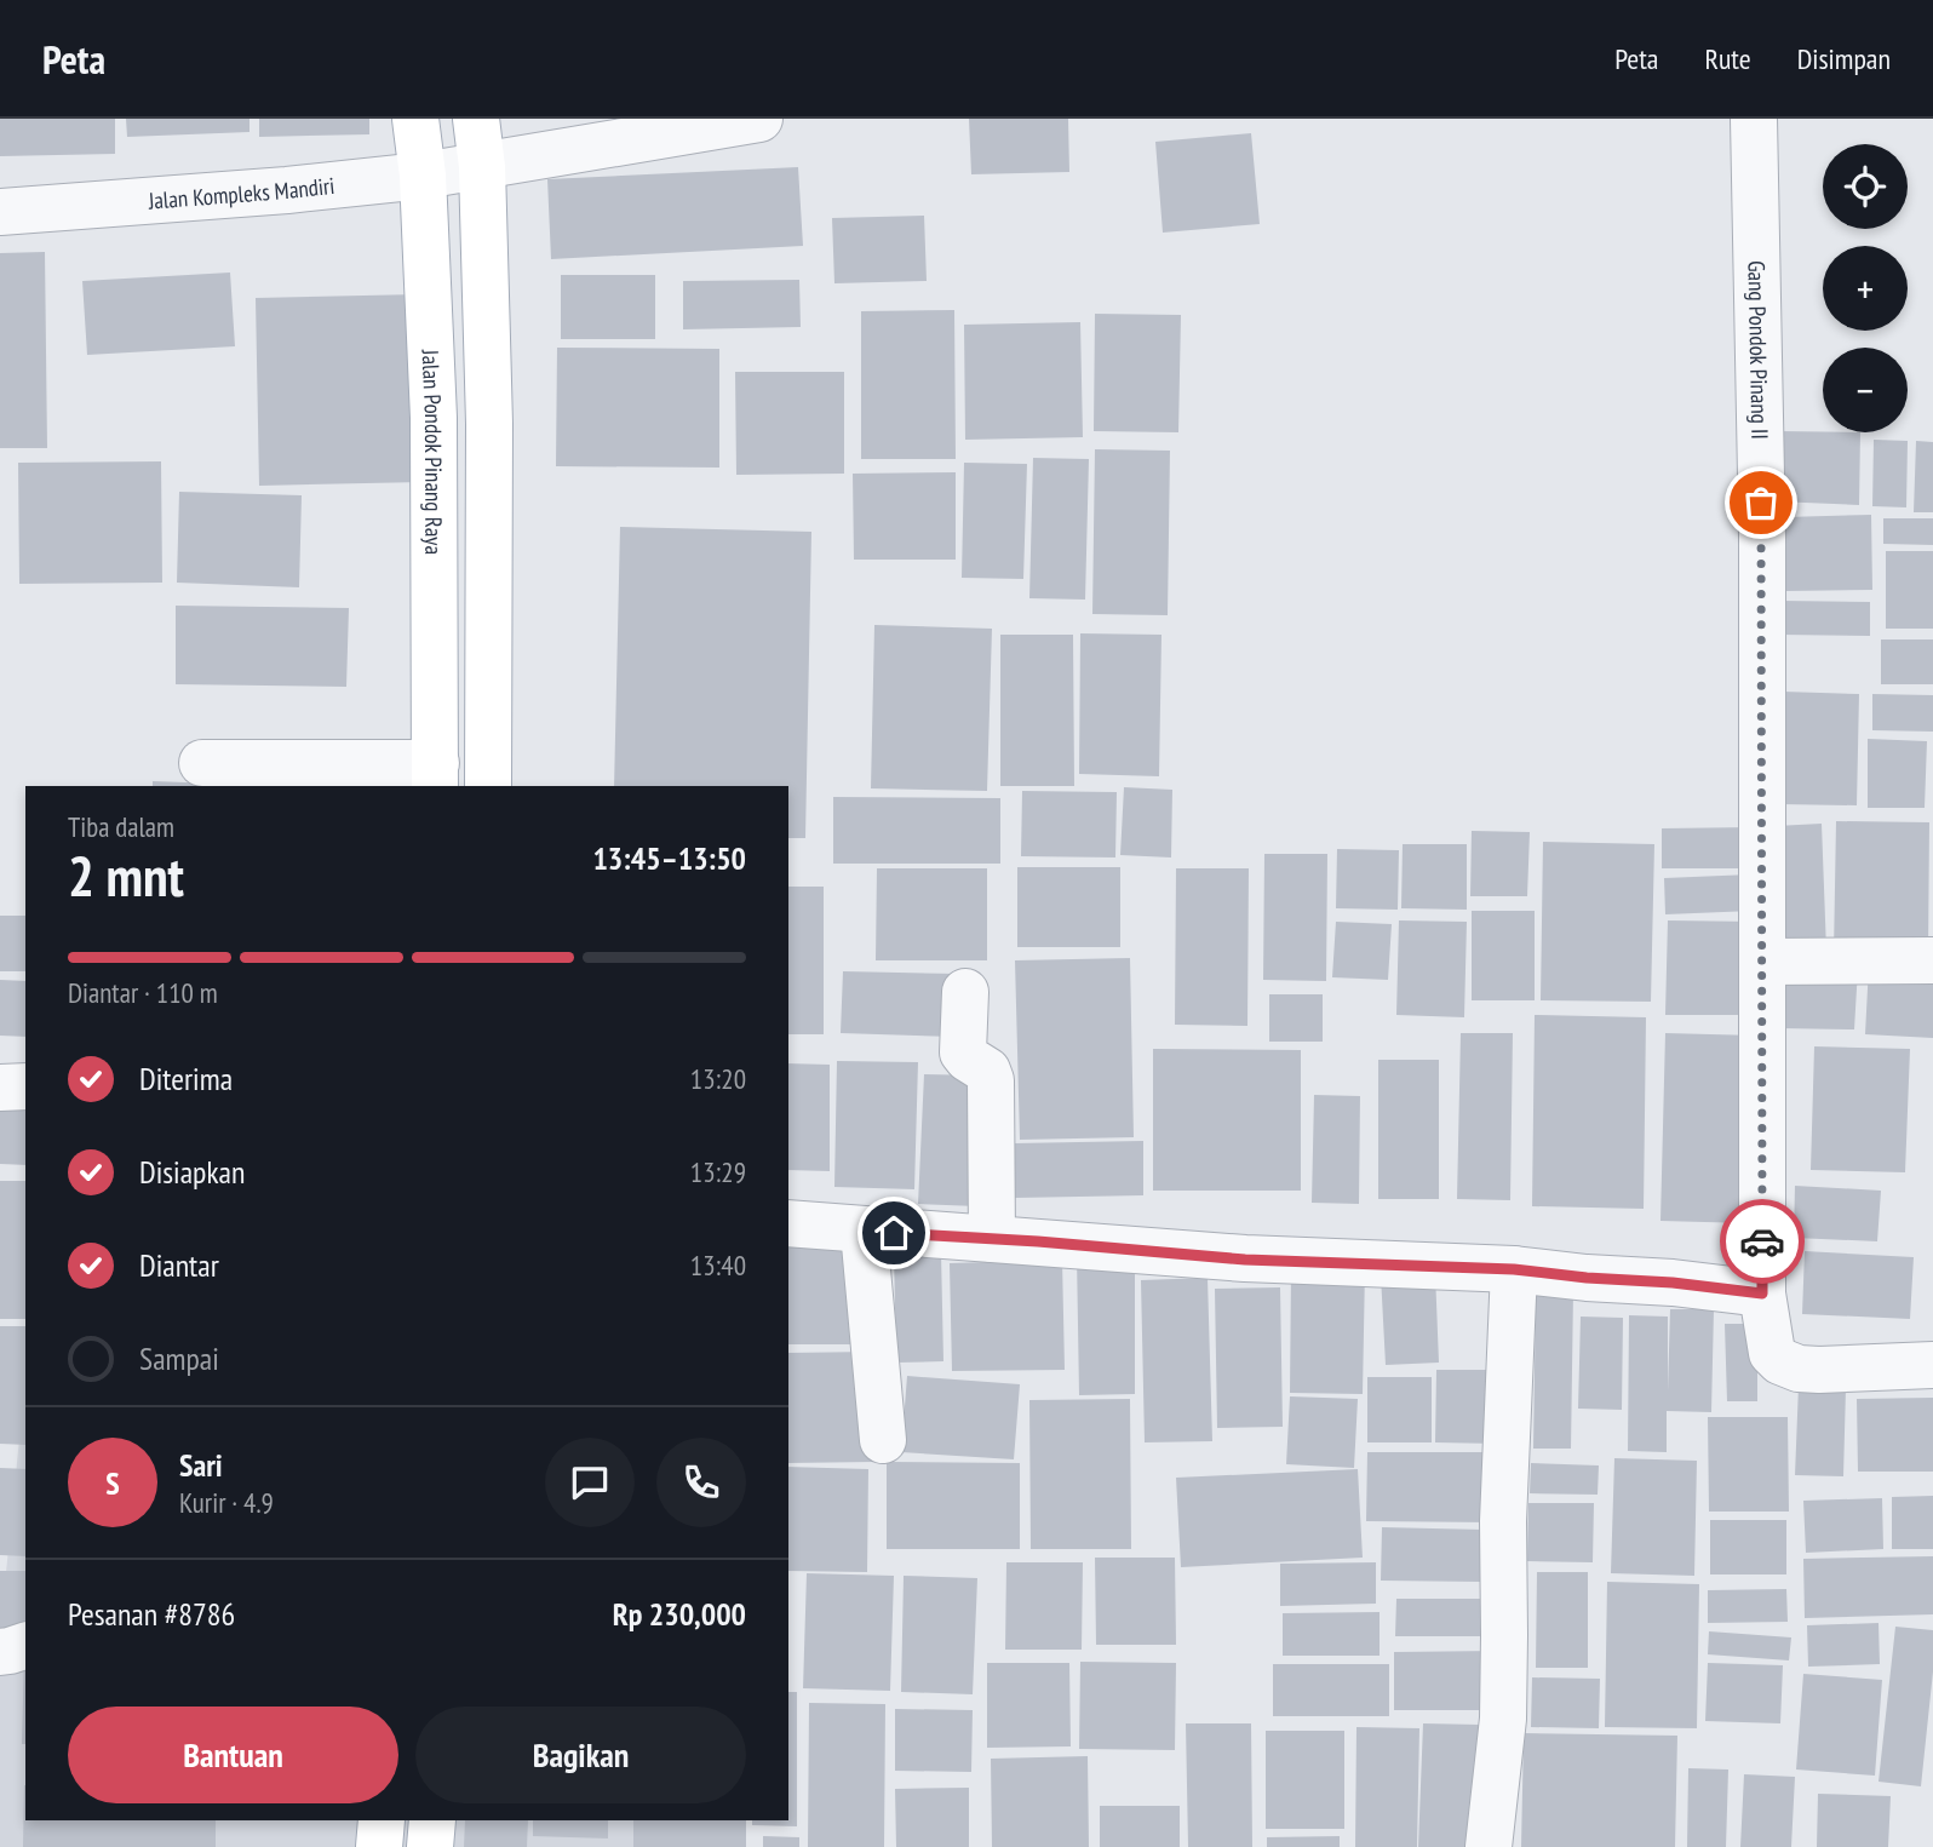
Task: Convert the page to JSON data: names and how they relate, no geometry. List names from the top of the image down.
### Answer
{
  "streets": {
    "main road": ["Jalan Pondok Pinang Raya"],
    "street": ["Jalan Kompleks Mandiri", "Gang Pondok Pinang II"]
  },
  "crossings": [
    ["Jalan Kompleks Mandiri", "Jalan Pondok Pinang Raya"]
  ],
  "page": {
    "header": "Peta",
    "nav": ["Peta", "Rute", "Disimpan"],
    "map_buttons": ["+", "−"],
    "heading": ["2 mnt", "Tiba dalam", "13:45–13:50"],
    "panel": [
      "Sari",
      "Kurir · 4.9",
      "Pesanan #8786",
      "Rp 230,000"
    ],
    "bar": "Diantar · 110 m",
    "list": [
      ["Diterima", "13:20"],
      ["Disiapkan", "13:29"],
      ["Diantar", "13:40"],
      "Sampai"
    ],
    "round": "S",
    "buttons": ["Bantuan", "Bagikan"]
  }
}
